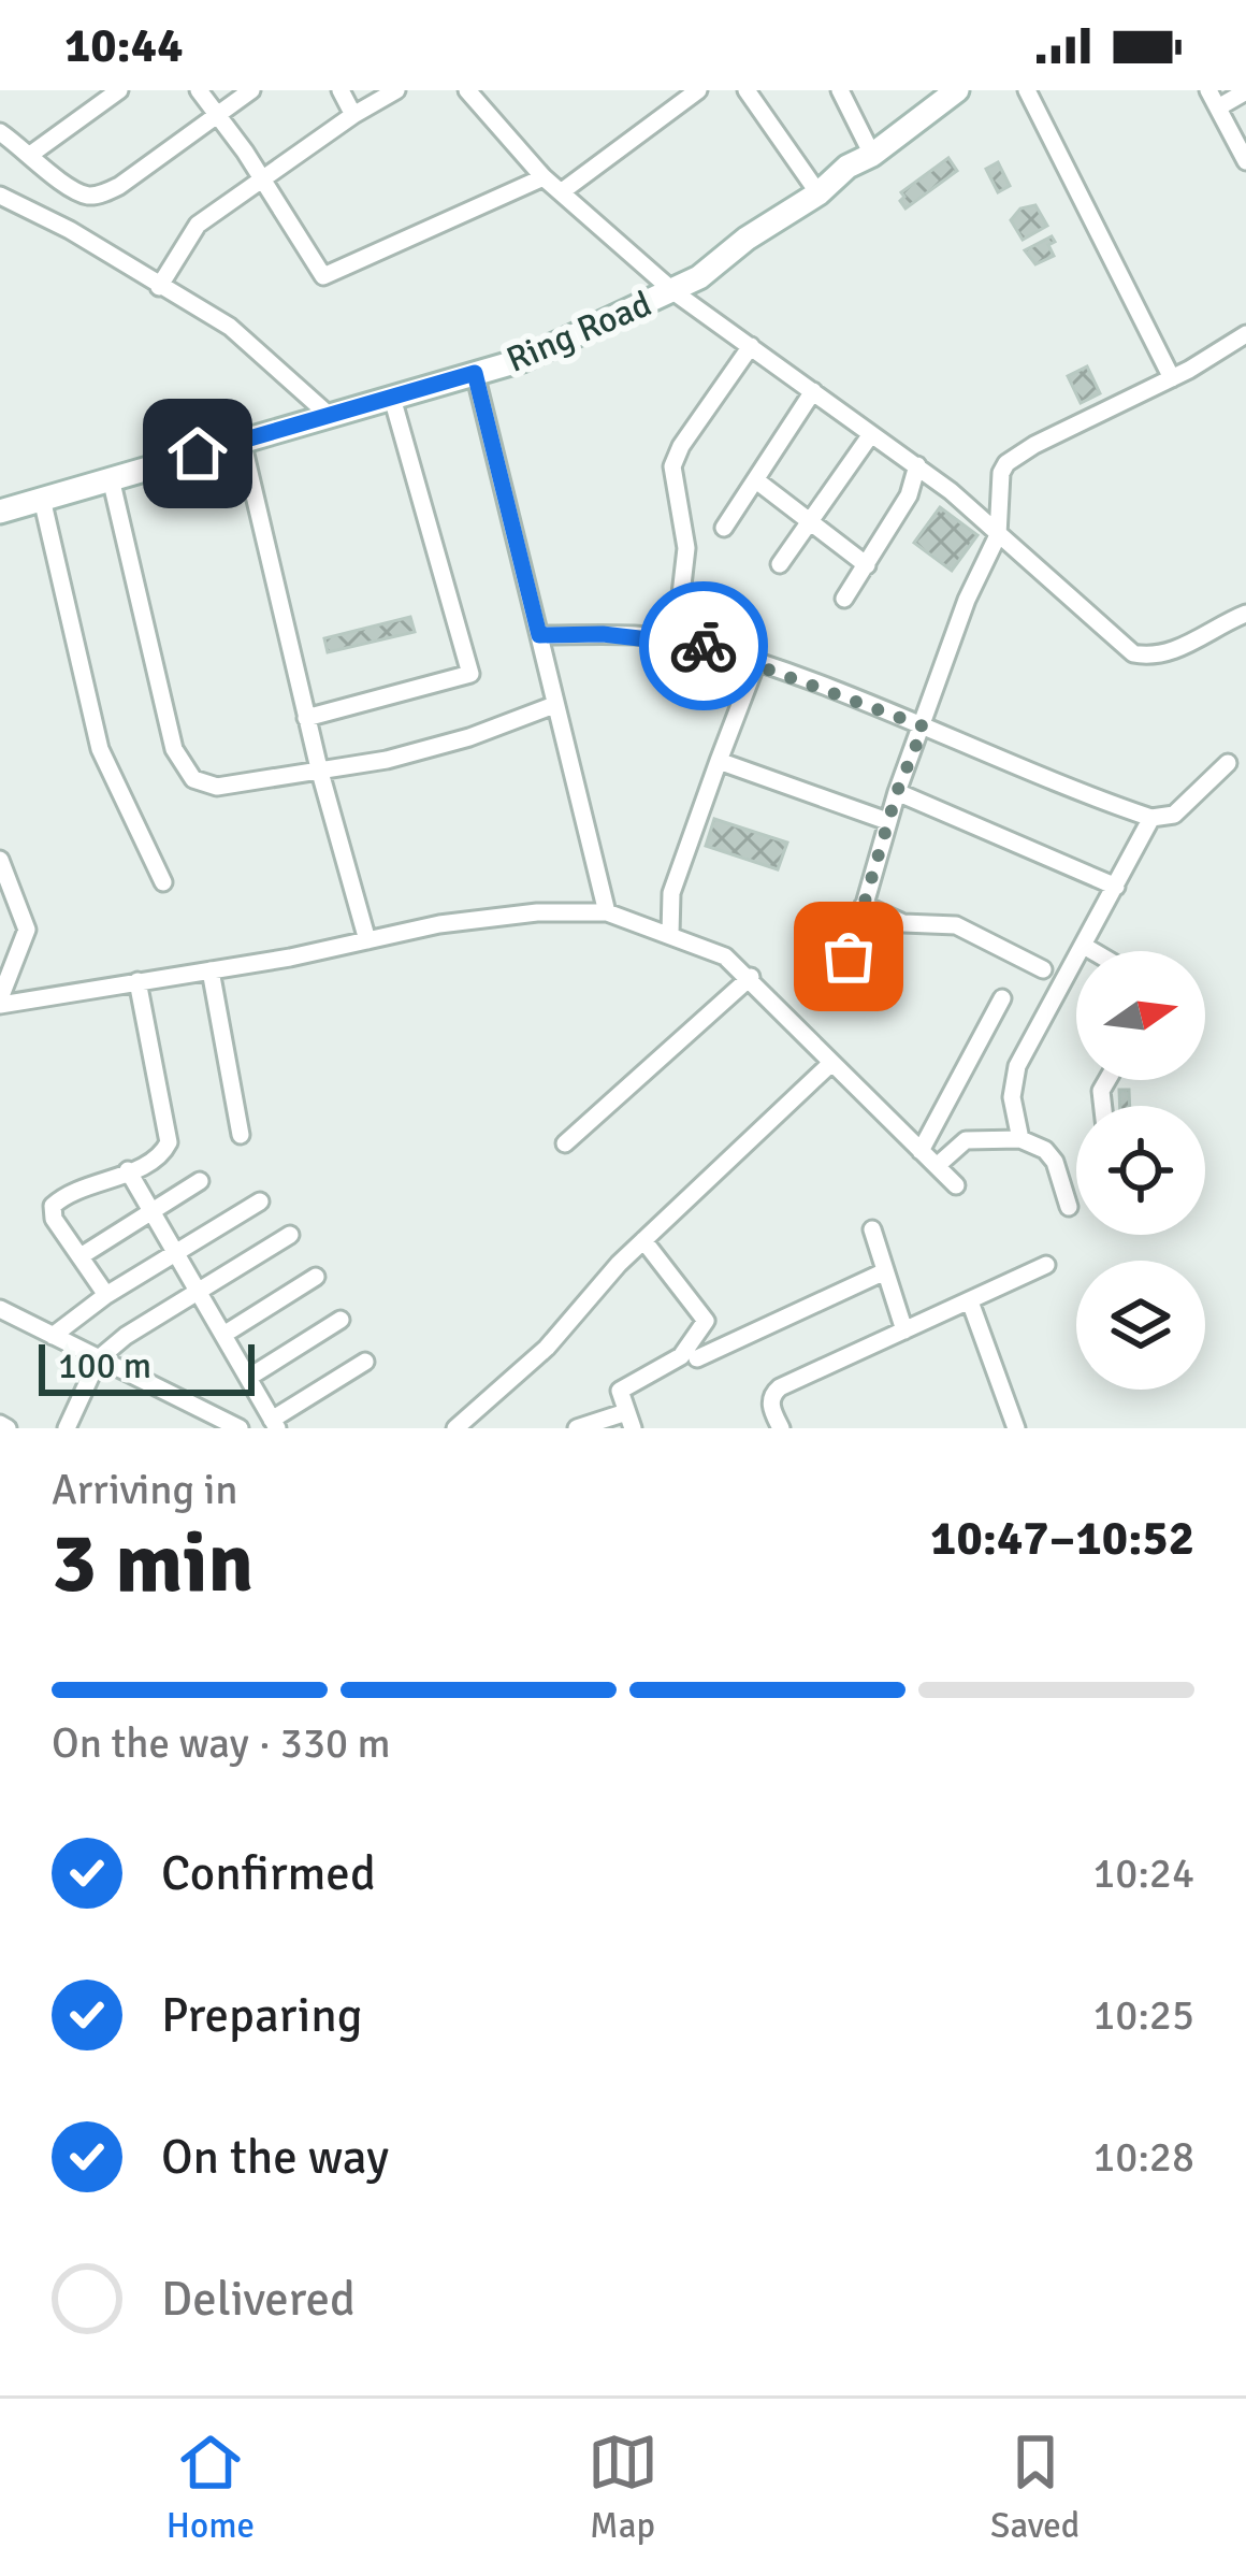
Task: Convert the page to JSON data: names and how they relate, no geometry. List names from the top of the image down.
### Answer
{
  "streets": {
    "main road": ["Ring Road"]
  },
  "scale_bar": "100 m",
  "north": "right",
  "page": {
    "status": "10:44",
    "scale": "100 m",
    "heading": ["3 min", "Arriving in", "10:47–10:52"],
    "bar": "On the way · 330 m",
    "list": [
      ["Confirmed", "10:24"],
      ["Preparing", "10:25"],
      ["On the way", "10:28"],
      "Delivered"
    ],
    "tabs": ["Home", "Map", "Saved"]
  }
}
